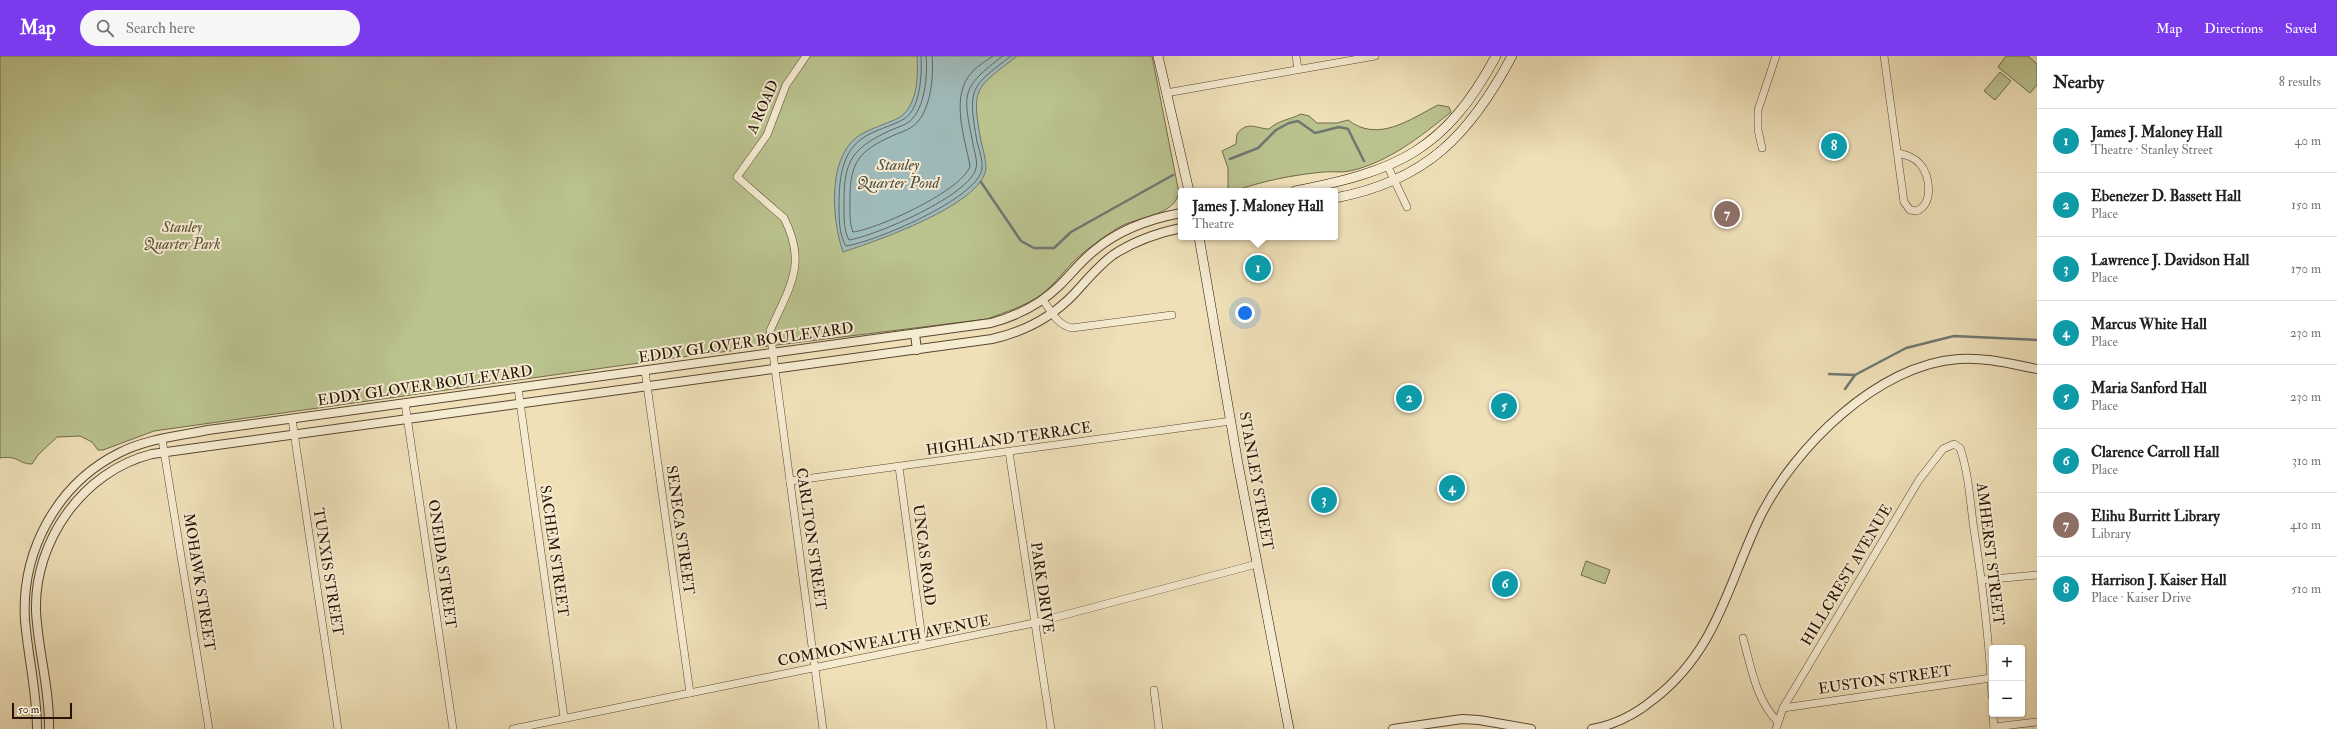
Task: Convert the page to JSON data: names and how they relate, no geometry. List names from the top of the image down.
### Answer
{
  "streets": {
    "main road": ["STANLEY STREET"],
    "street": [
      "A ROAD",
      "EDDY GLOVER BOULEVARD",
      "HIGHLAND TERRACE",
      "SENECA STREET",
      "CARLTON STREET",
      "SACHEM STREET",
      "AMHERST STREET",
      "UNCAS ROAD",
      "ONEIDA STREET",
      "TUNXIS STREET",
      "HILLCREST AVENUE",
      "MOHAWK STREET",
      "PARK DRIVE",
      "COMMONWEALTH AVENUE",
      "EUSTON STREET"
    ]
  },
  "crossings": [
    ["A ROAD", "EDDY GLOVER BOULEVARD"],
    ["A ROAD", "CARLTON STREET"],
    ["EDDY GLOVER BOULEVARD", "SENECA STREET"],
    ["EDDY GLOVER BOULEVARD", "CARLTON STREET"],
    ["EDDY GLOVER BOULEVARD", "SACHEM STREET"],
    ["EDDY GLOVER BOULEVARD", "ONEIDA STREET"],
    ["EDDY GLOVER BOULEVARD", "TUNXIS STREET"],
    ["EDDY GLOVER BOULEVARD", "MOHAWK STREET"],
    ["HIGHLAND TERRACE", "STANLEY STREET"],
    ["HIGHLAND TERRACE", "CARLTON STREET"],
    ["HIGHLAND TERRACE", "UNCAS ROAD"],
    ["HIGHLAND TERRACE", "PARK DRIVE"],
    ["STANLEY STREET", "COMMONWEALTH AVENUE"],
    ["SENECA STREET", "COMMONWEALTH AVENUE"],
    ["CARLTON STREET", "COMMONWEALTH AVENUE"],
    ["SACHEM STREET", "COMMONWEALTH AVENUE"],
    ["AMHERST STREET", "HILLCREST AVENUE"],
    ["UNCAS ROAD", "COMMONWEALTH AVENUE"],
    ["HILLCREST AVENUE", "EUSTON STREET"],
    ["PARK DRIVE", "COMMONWEALTH AVENUE"]
  ],
  "water": ["Stanley Quarter Pond"],
  "parks": ["Stanley Quarter Park"],
  "scale_bar": "50 m",
  "page": {
    "header": "Map",
    "search": "Search here",
    "nav": ["Map", "Directions", "Saved"],
    "heading": ["Nearby", "8 results"],
    "list": [
      {
        "mark": "1",
        "name": "James J. Maloney Hall",
        "note": "Theatre · Stanley Street",
        "value": "40 m"
      },
      {
        "mark": "2",
        "name": "Ebenezer D. Bassett Hall",
        "note": "Place",
        "value": "150 m"
      },
      {
        "mark": "3",
        "name": "Lawrence J. Davidson Hall",
        "note": "Place",
        "value": "170 m"
      },
      {
        "mark": "4",
        "name": "Marcus White Hall",
        "note": "Place",
        "value": "230 m"
      },
      {
        "mark": "5",
        "name": "Maria Sanford Hall",
        "note": "Place",
        "value": "230 m"
      },
      {
        "mark": "6",
        "name": "Clarence Carroll Hall",
        "note": "Place",
        "value": "310 m"
      },
      {
        "mark": "7",
        "name": "Elihu Burritt Library",
        "note": "Library",
        "value": "410 m"
      },
      {
        "mark": "8",
        "name": "Harrison J. Kaiser Hall",
        "note": "Place · Kaiser Drive",
        "value": "510 m"
      }
    ],
    "pins": [
      "8",
      "7",
      "1",
      "2",
      "5",
      "4",
      "3",
      "6"
    ],
    "popup": ["James J. Maloney Hall", "Theatre"],
    "map_buttons": ["+", "−"],
    "scale": "50 m"
  }
}
